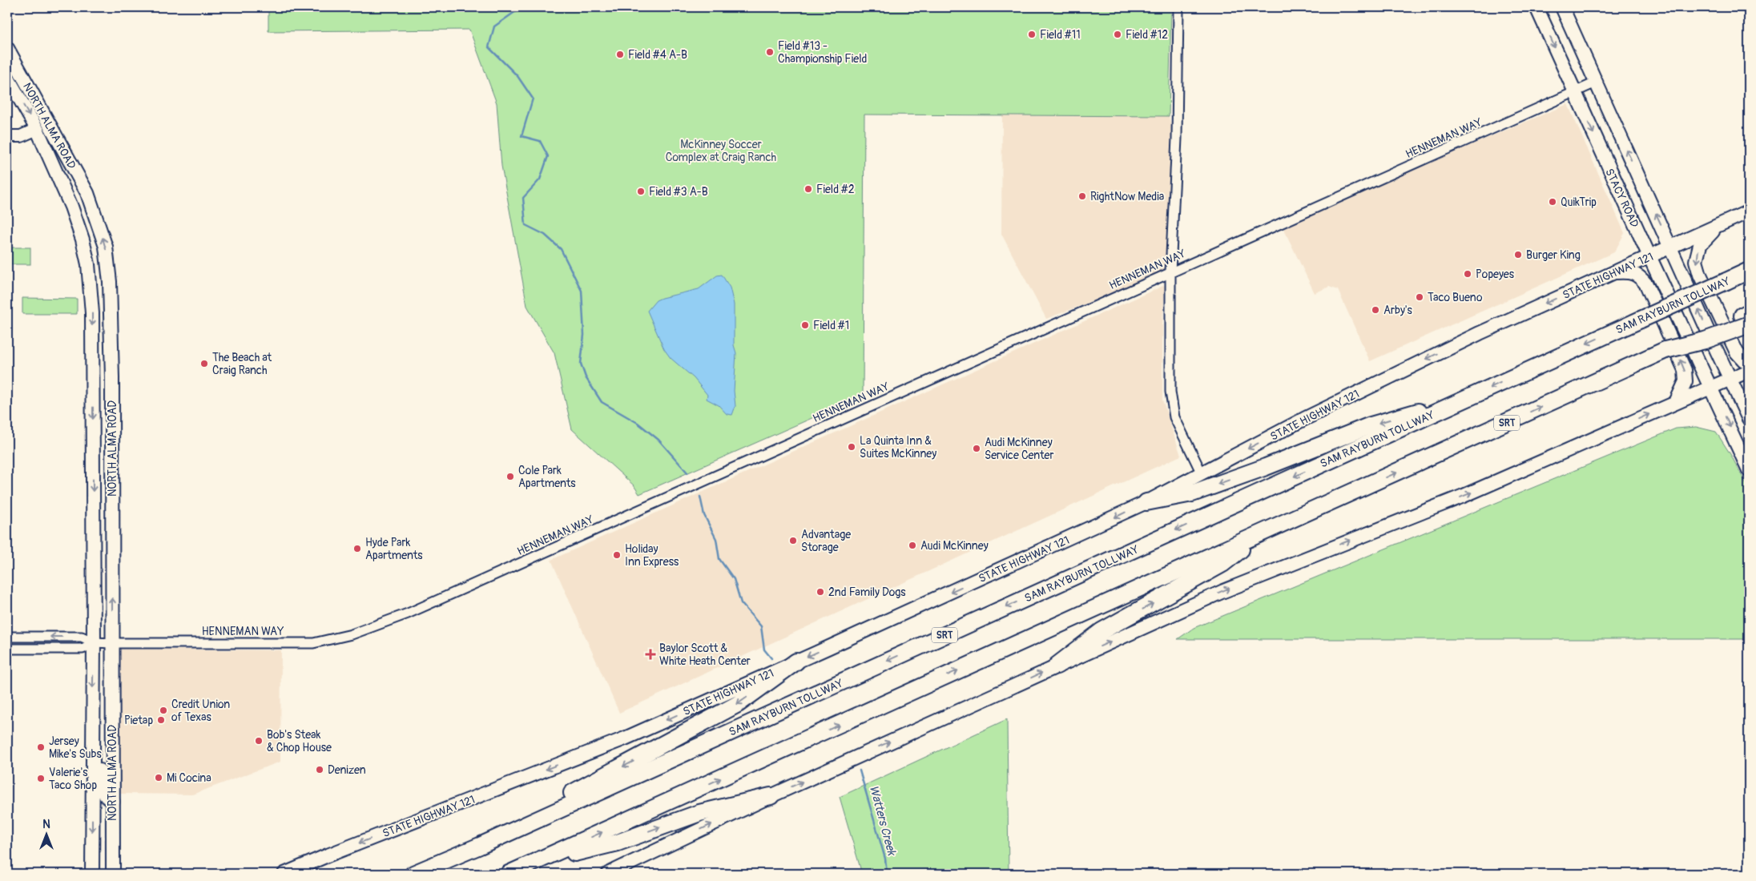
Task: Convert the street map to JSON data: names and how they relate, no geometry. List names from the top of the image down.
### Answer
{
  "streets": {
    "highway": ["SAM RAYBURN TOLLWAY", "SRT"],
    "main road": ["NORTH ALMA ROAD", "STACY ROAD", "STATE HIGHWAY 121"],
    "street": ["HENNEMAN WAY"]
  },
  "crossings": [
    ["NORTH ALMA ROAD", "HENNEMAN WAY"],
    ["HENNEMAN WAY", "STACY ROAD"],
    ["STACY ROAD", "STATE HIGHWAY 121"]
  ],
  "water": ["Watters Creek"],
  "parks": ["McKinney Soccer Complex at Craig Ranch"],
  "places": {
    "other": [
      "Field #11",
      "Field #12",
      "Field #13 - Championship Field",
      "Field #4 A-B",
      "Field #2",
      "Field #3 A-B",
      "RightNow Media",
      "QuikTrip",
      "Burger King",
      "Popeyes",
      "Taco Bueno",
      "Arby's",
      "Field #1",
      "The Beach at Craig Ranch",
      "La Quinta Inn & Suites McKinney",
      "Audi McKinney Service Center",
      "Cole Park Apartments",
      "Advantage Storage",
      "Audi McKinney",
      "Hyde Park Apartments",
      "Holiday Inn Express",
      "2nd Family Dogs",
      "Credit Union of Texas",
      "Pietap",
      "Bob's Steak & Chop House",
      "Jersey Mike's Subs",
      "Denizen",
      "Mi Cocina",
      "Valerie's Taco Shop"
    ],
    "health": ["Baylor Scott & White Heath Center"]
  },
  "north": "top"
}
